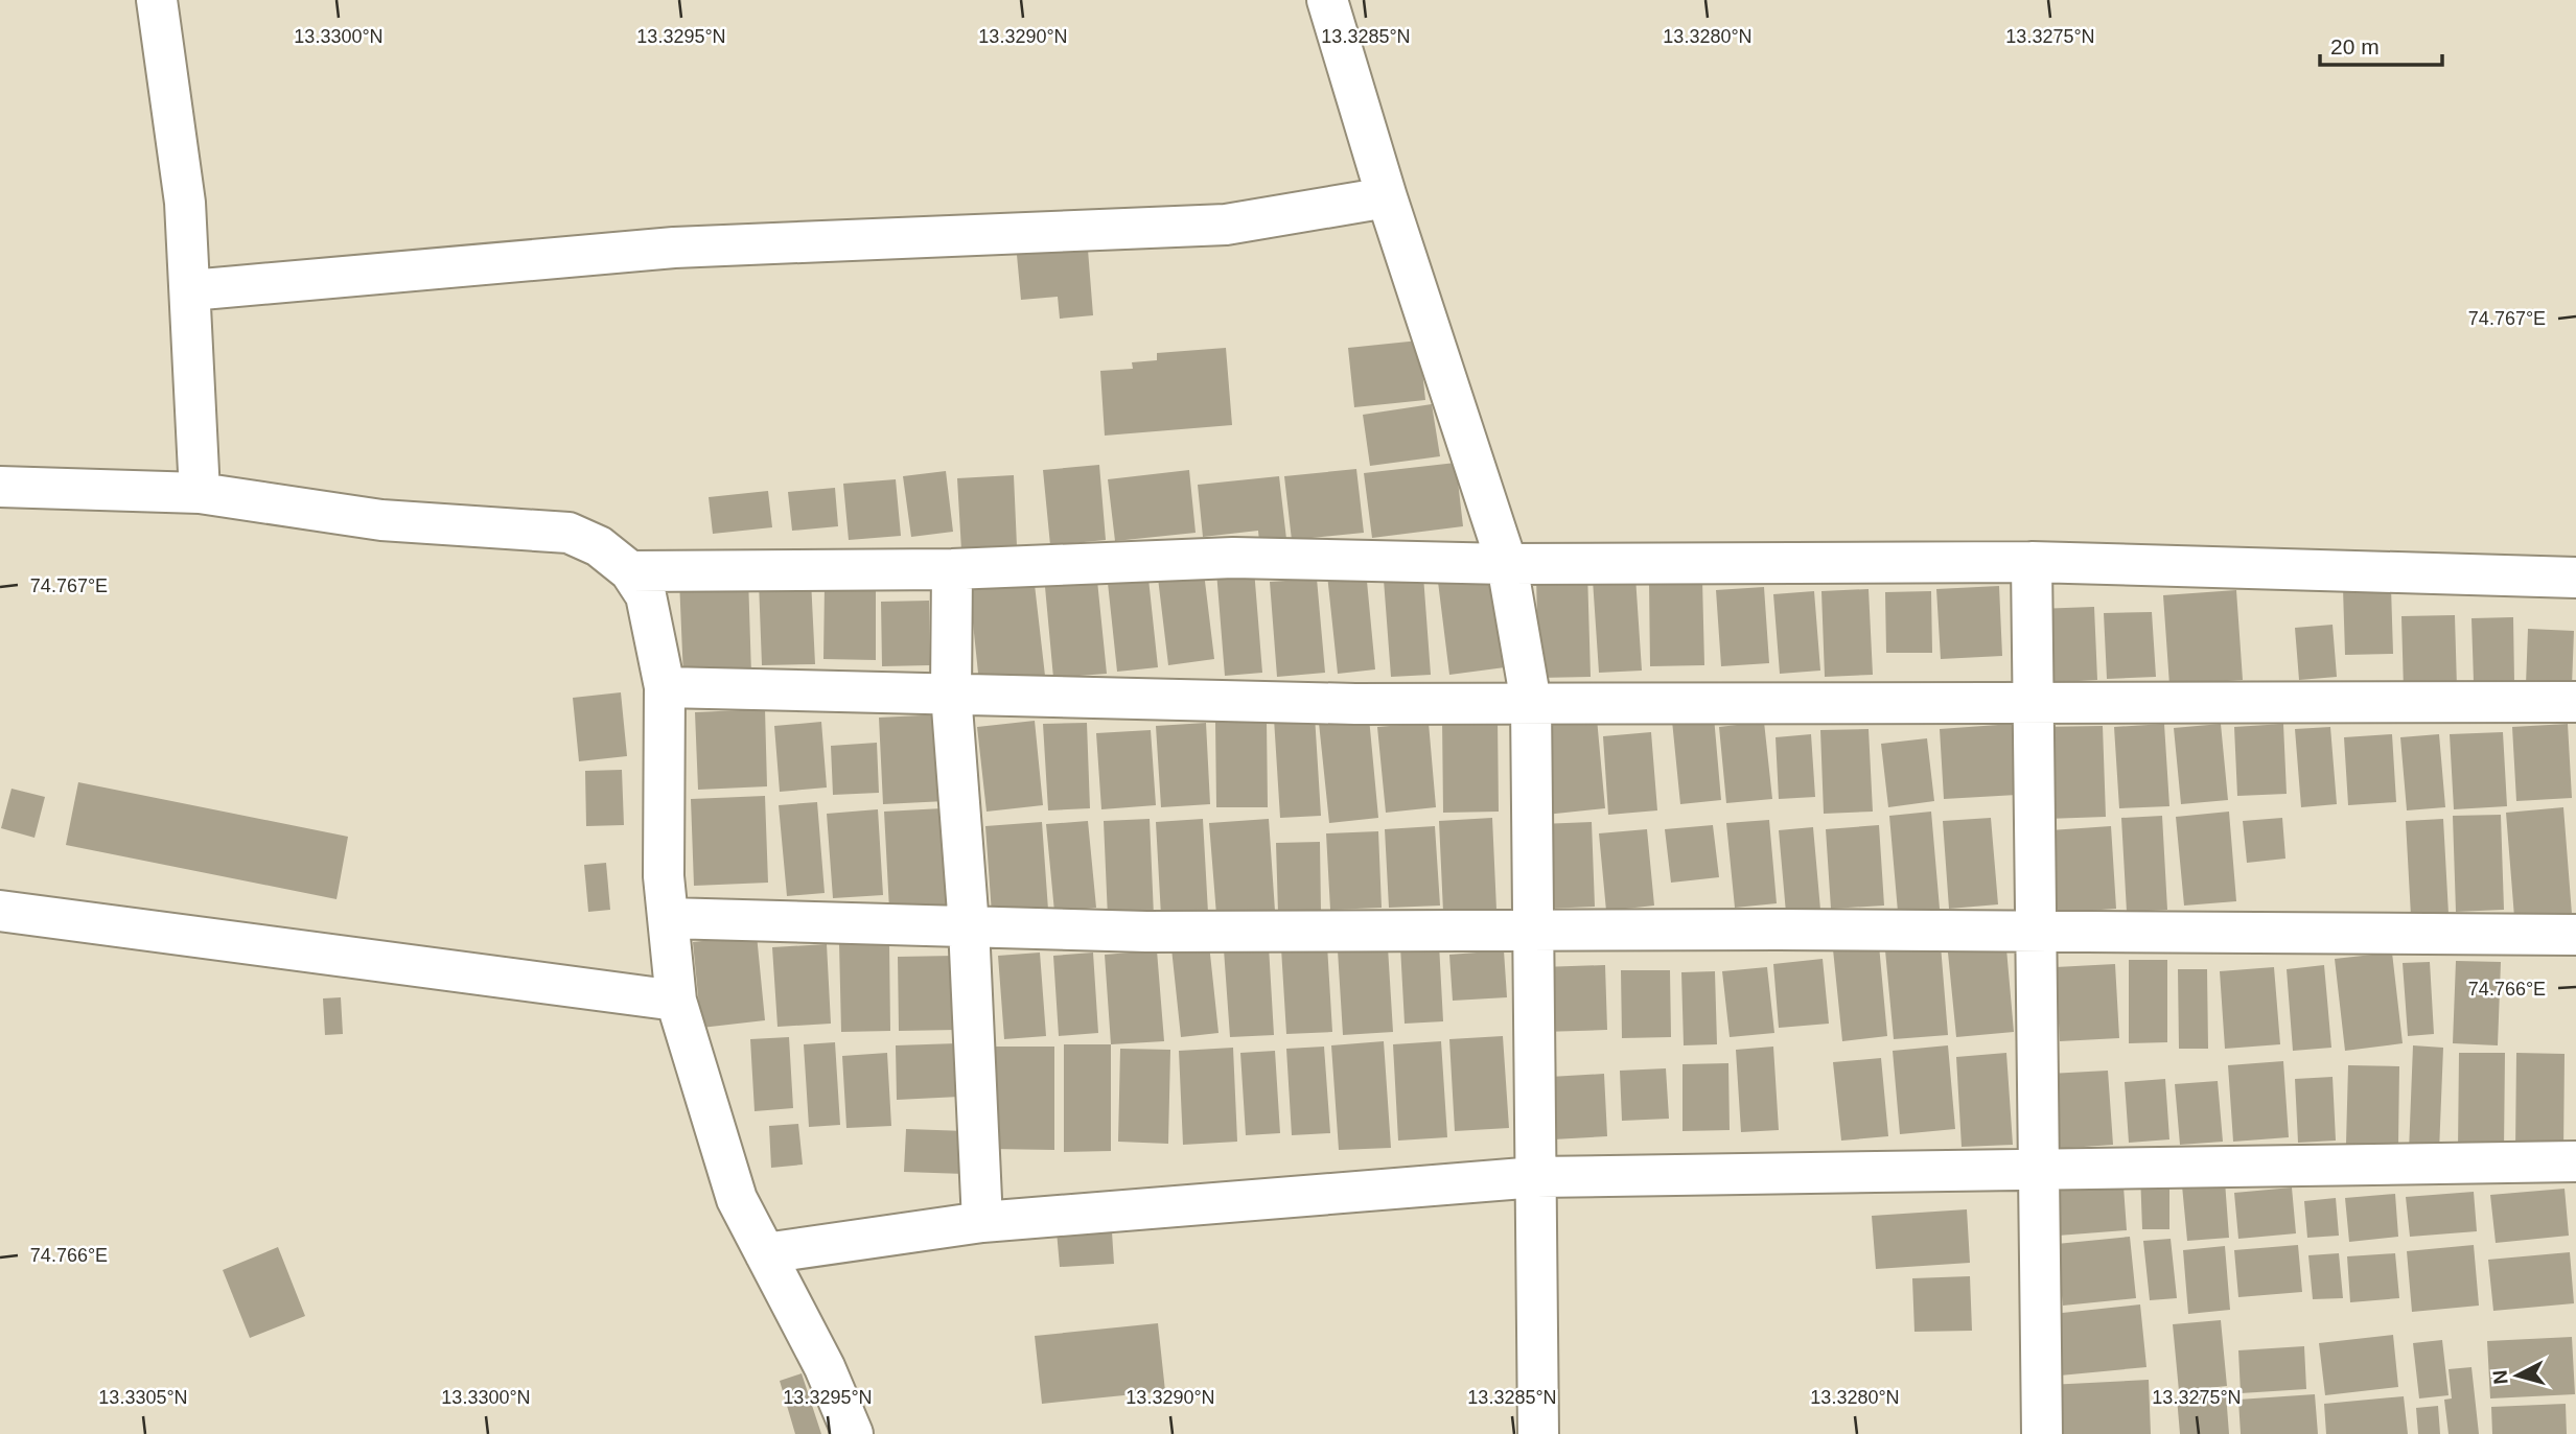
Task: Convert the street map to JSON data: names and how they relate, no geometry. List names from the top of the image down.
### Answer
{
  "scale_bar": "20 m",
  "north": "left",
  "coordinates": [
    "13.3300°N",
    "13.3295°N",
    "13.3290°N",
    "13.3285°N",
    "13.3280°N",
    "13.3275°N",
    "74.767°E",
    "74.766°E",
    "13.3305°N"
  ]
}
